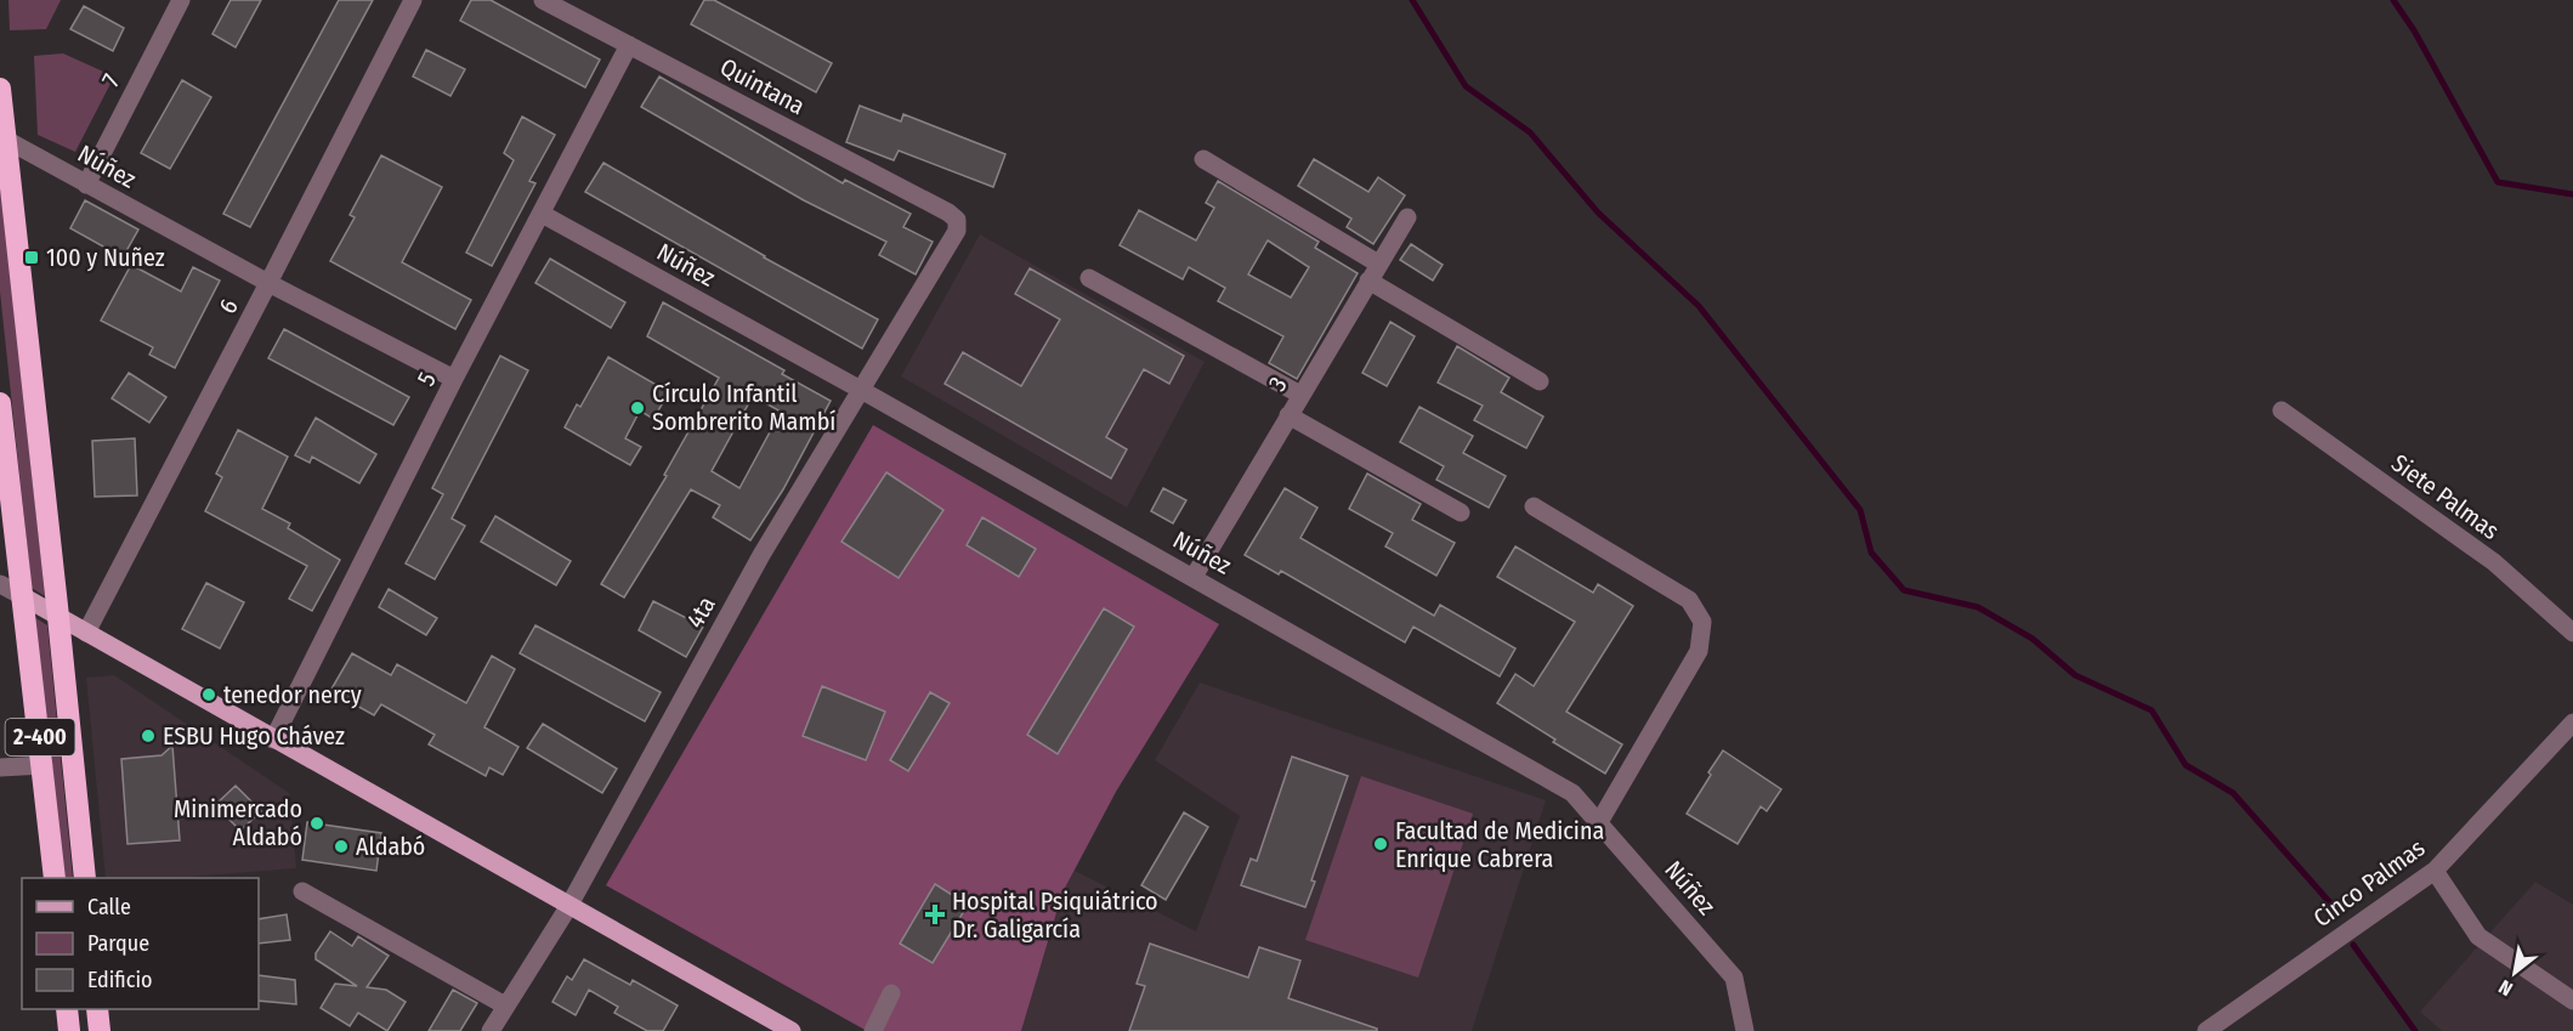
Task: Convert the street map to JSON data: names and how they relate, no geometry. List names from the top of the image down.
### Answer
{
  "streets": {
    "highway": ["2-400"],
    "street": [
      "7",
      "Quintana",
      "Núñez",
      "6",
      "5",
      "3",
      "Siete Palmas",
      "4ta",
      "Cinco Palmas"
    ]
  },
  "crossings": [
    ["7", "Núñez"],
    ["Quintana", "5"],
    ["Quintana", "4ta"],
    ["Núñez", "6"],
    ["Núñez", "5"],
    ["Núñez", "3"],
    ["Núñez", "4ta"],
    ["Núñez", "2-400"]
  ],
  "places": {
    "transit": ["100 y Nuñez"],
    "other": [
      "Círculo Infantil Sombrerito Mambí",
      "tenedor nercy",
      "ESBU Hugo Chávez",
      "Minimercado Aldabó",
      "Facultad de Medicina Enrique Cabrera",
      "Aldabó"
    ],
    "health": ["Hospital Psiquiátrico Dr. Galigarcía"]
  },
  "legend": ["Calle", "Parque", "Edificio"],
  "north": "bottom left"
}
